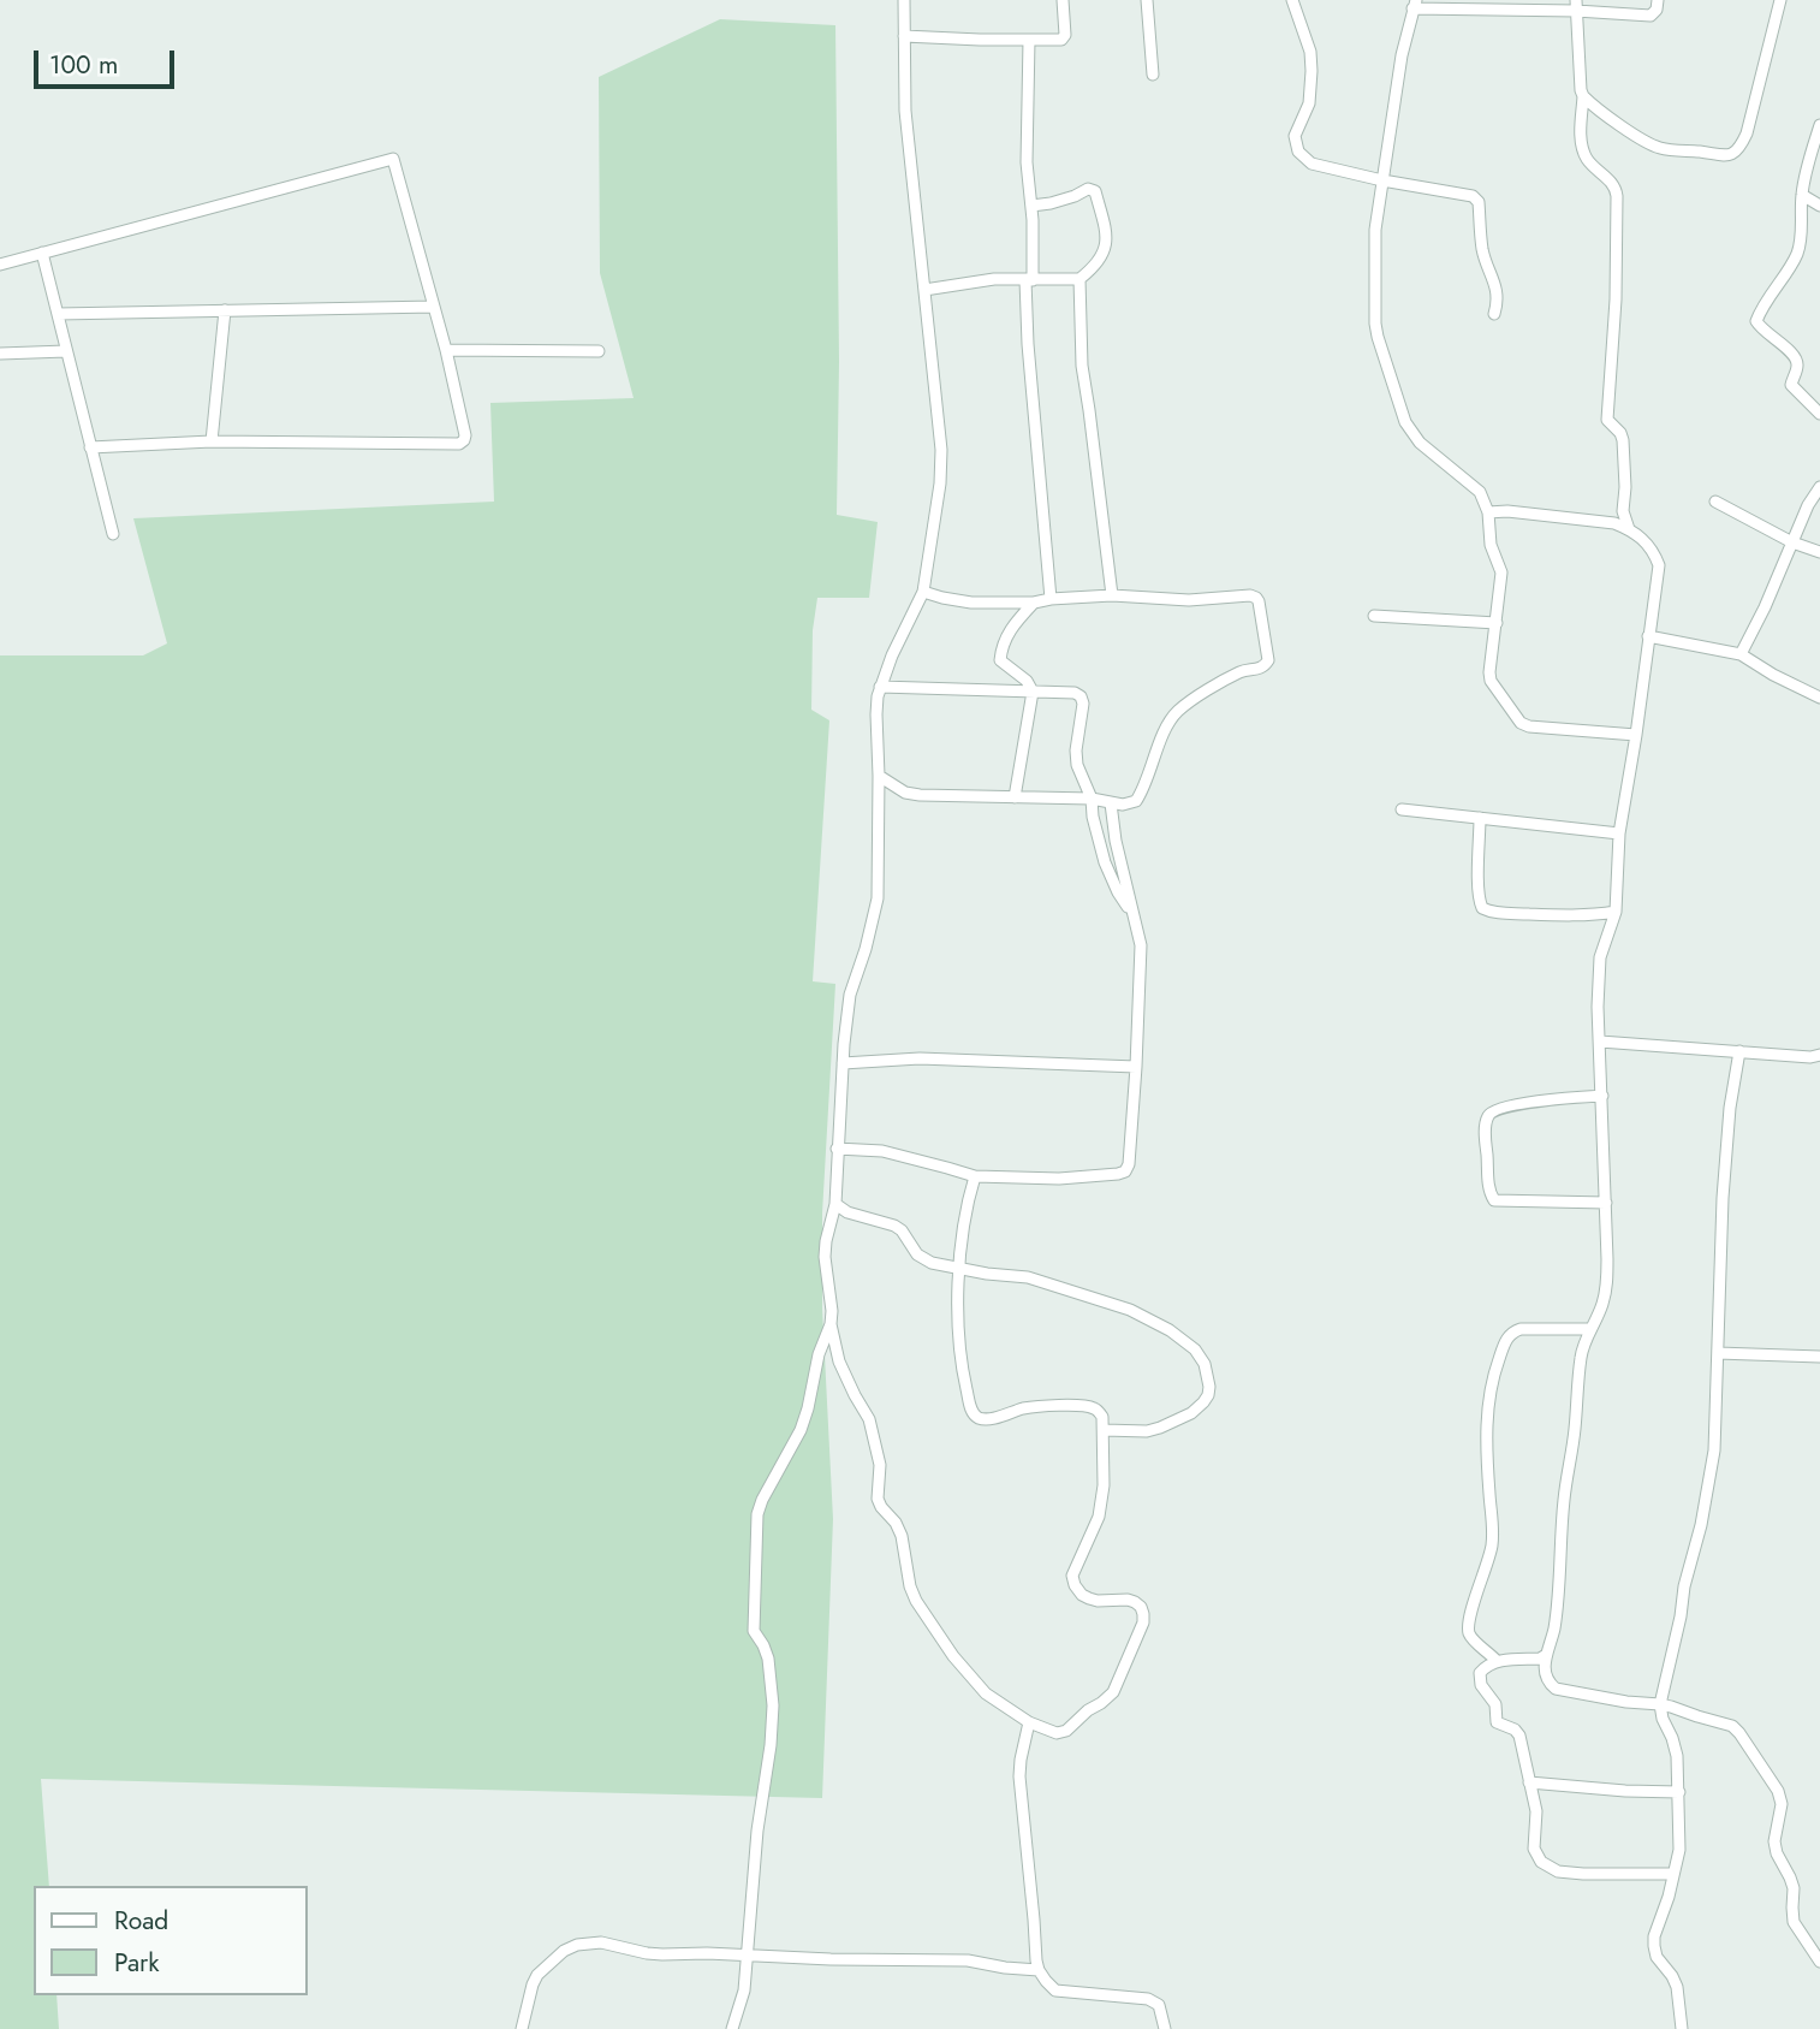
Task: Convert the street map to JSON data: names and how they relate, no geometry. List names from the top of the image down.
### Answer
{
  "legend": ["Road", "Park"],
  "scale_bar": "100 m"
}
